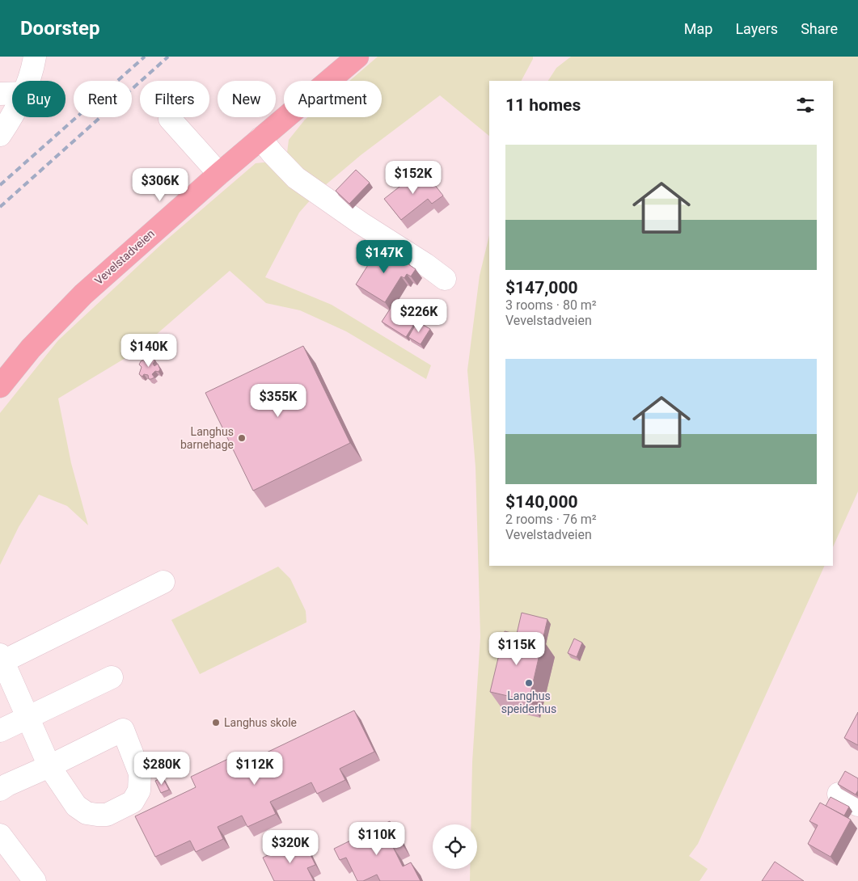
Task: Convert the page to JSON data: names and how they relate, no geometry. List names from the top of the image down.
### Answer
{
  "streets": {
    "main road": ["Vevelstadveien"]
  },
  "places": ["Langhus barnehage", "Langhus speiderhus", "Langhus skole"],
  "page": {
    "header": "Doorstep",
    "nav": ["Map", "Layers", "Share"],
    "chip": [
      "Buy",
      "Rent",
      "Filters",
      "New",
      "Apartment"
    ],
    "heading": "11 homes",
    "list": [
      {
        "name": "$147,000",
        "note": "3 rooms · 80 m² · Vevelstadveien"
      },
      {
        "name": "$140,000",
        "note": "2 rooms · 76 m² · Vevelstadveien"
      }
    ],
    "price": [
      "$152K",
      "$306K",
      "$147K",
      "$226K",
      "$140K",
      "$355K",
      "$115K",
      "$280K",
      "$112K",
      "$110K",
      "$320K"
    ]
  }
}
